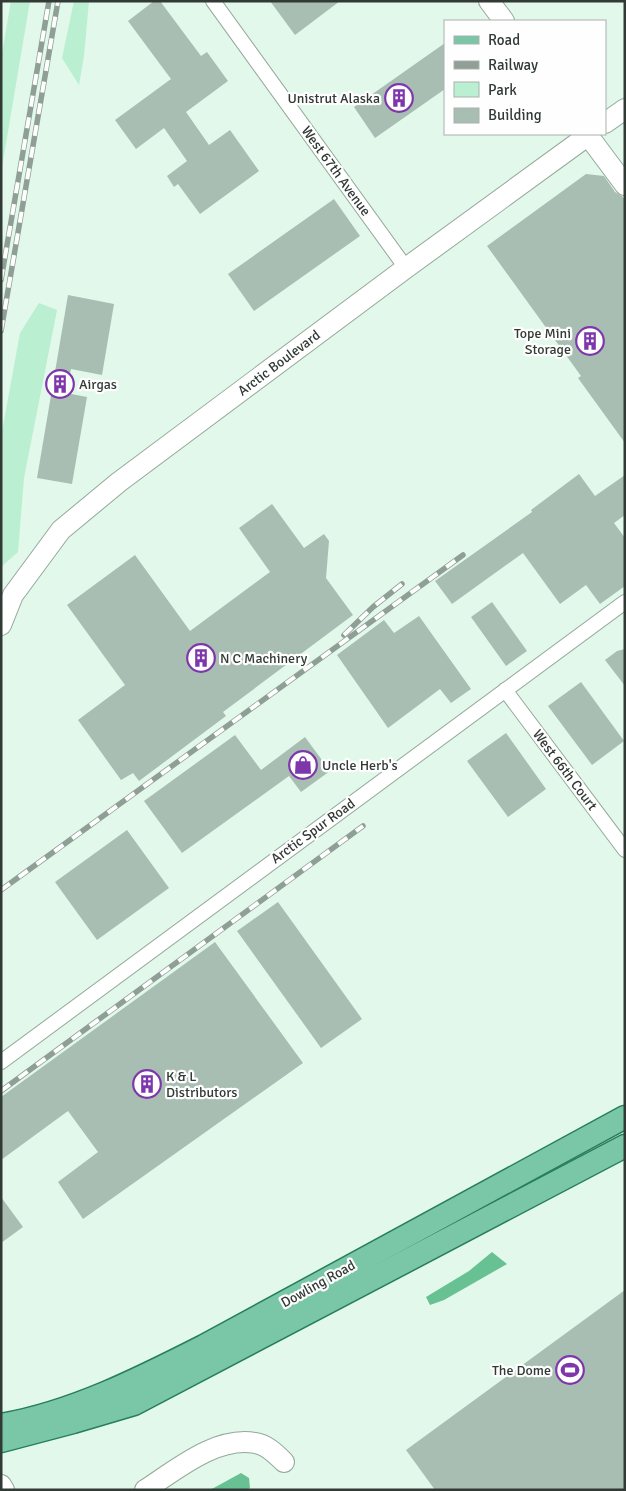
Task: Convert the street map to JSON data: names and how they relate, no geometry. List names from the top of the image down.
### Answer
{
  "streets": {
    "main road": ["Arctic Boulevard", "Dowling Road"],
    "street": ["West 67th Avenue", "West 66th Court", "Arctic Spur Road"]
  },
  "crossings": [
    ["West 67th Avenue", "Arctic Boulevard"],
    ["West 66th Court", "Arctic Spur Road"]
  ],
  "places": {
    "building": [
      "Unistrut Alaska",
      "Tope Mini Storage",
      "Airgas",
      "N C Machinery",
      "K & L Distributors"
    ],
    "shop": ["Uncle Herb's"],
    "sports": ["The Dome"]
  },
  "legend": [
    "Road",
    "Railway",
    "Park",
    "Building"
  ]
}
